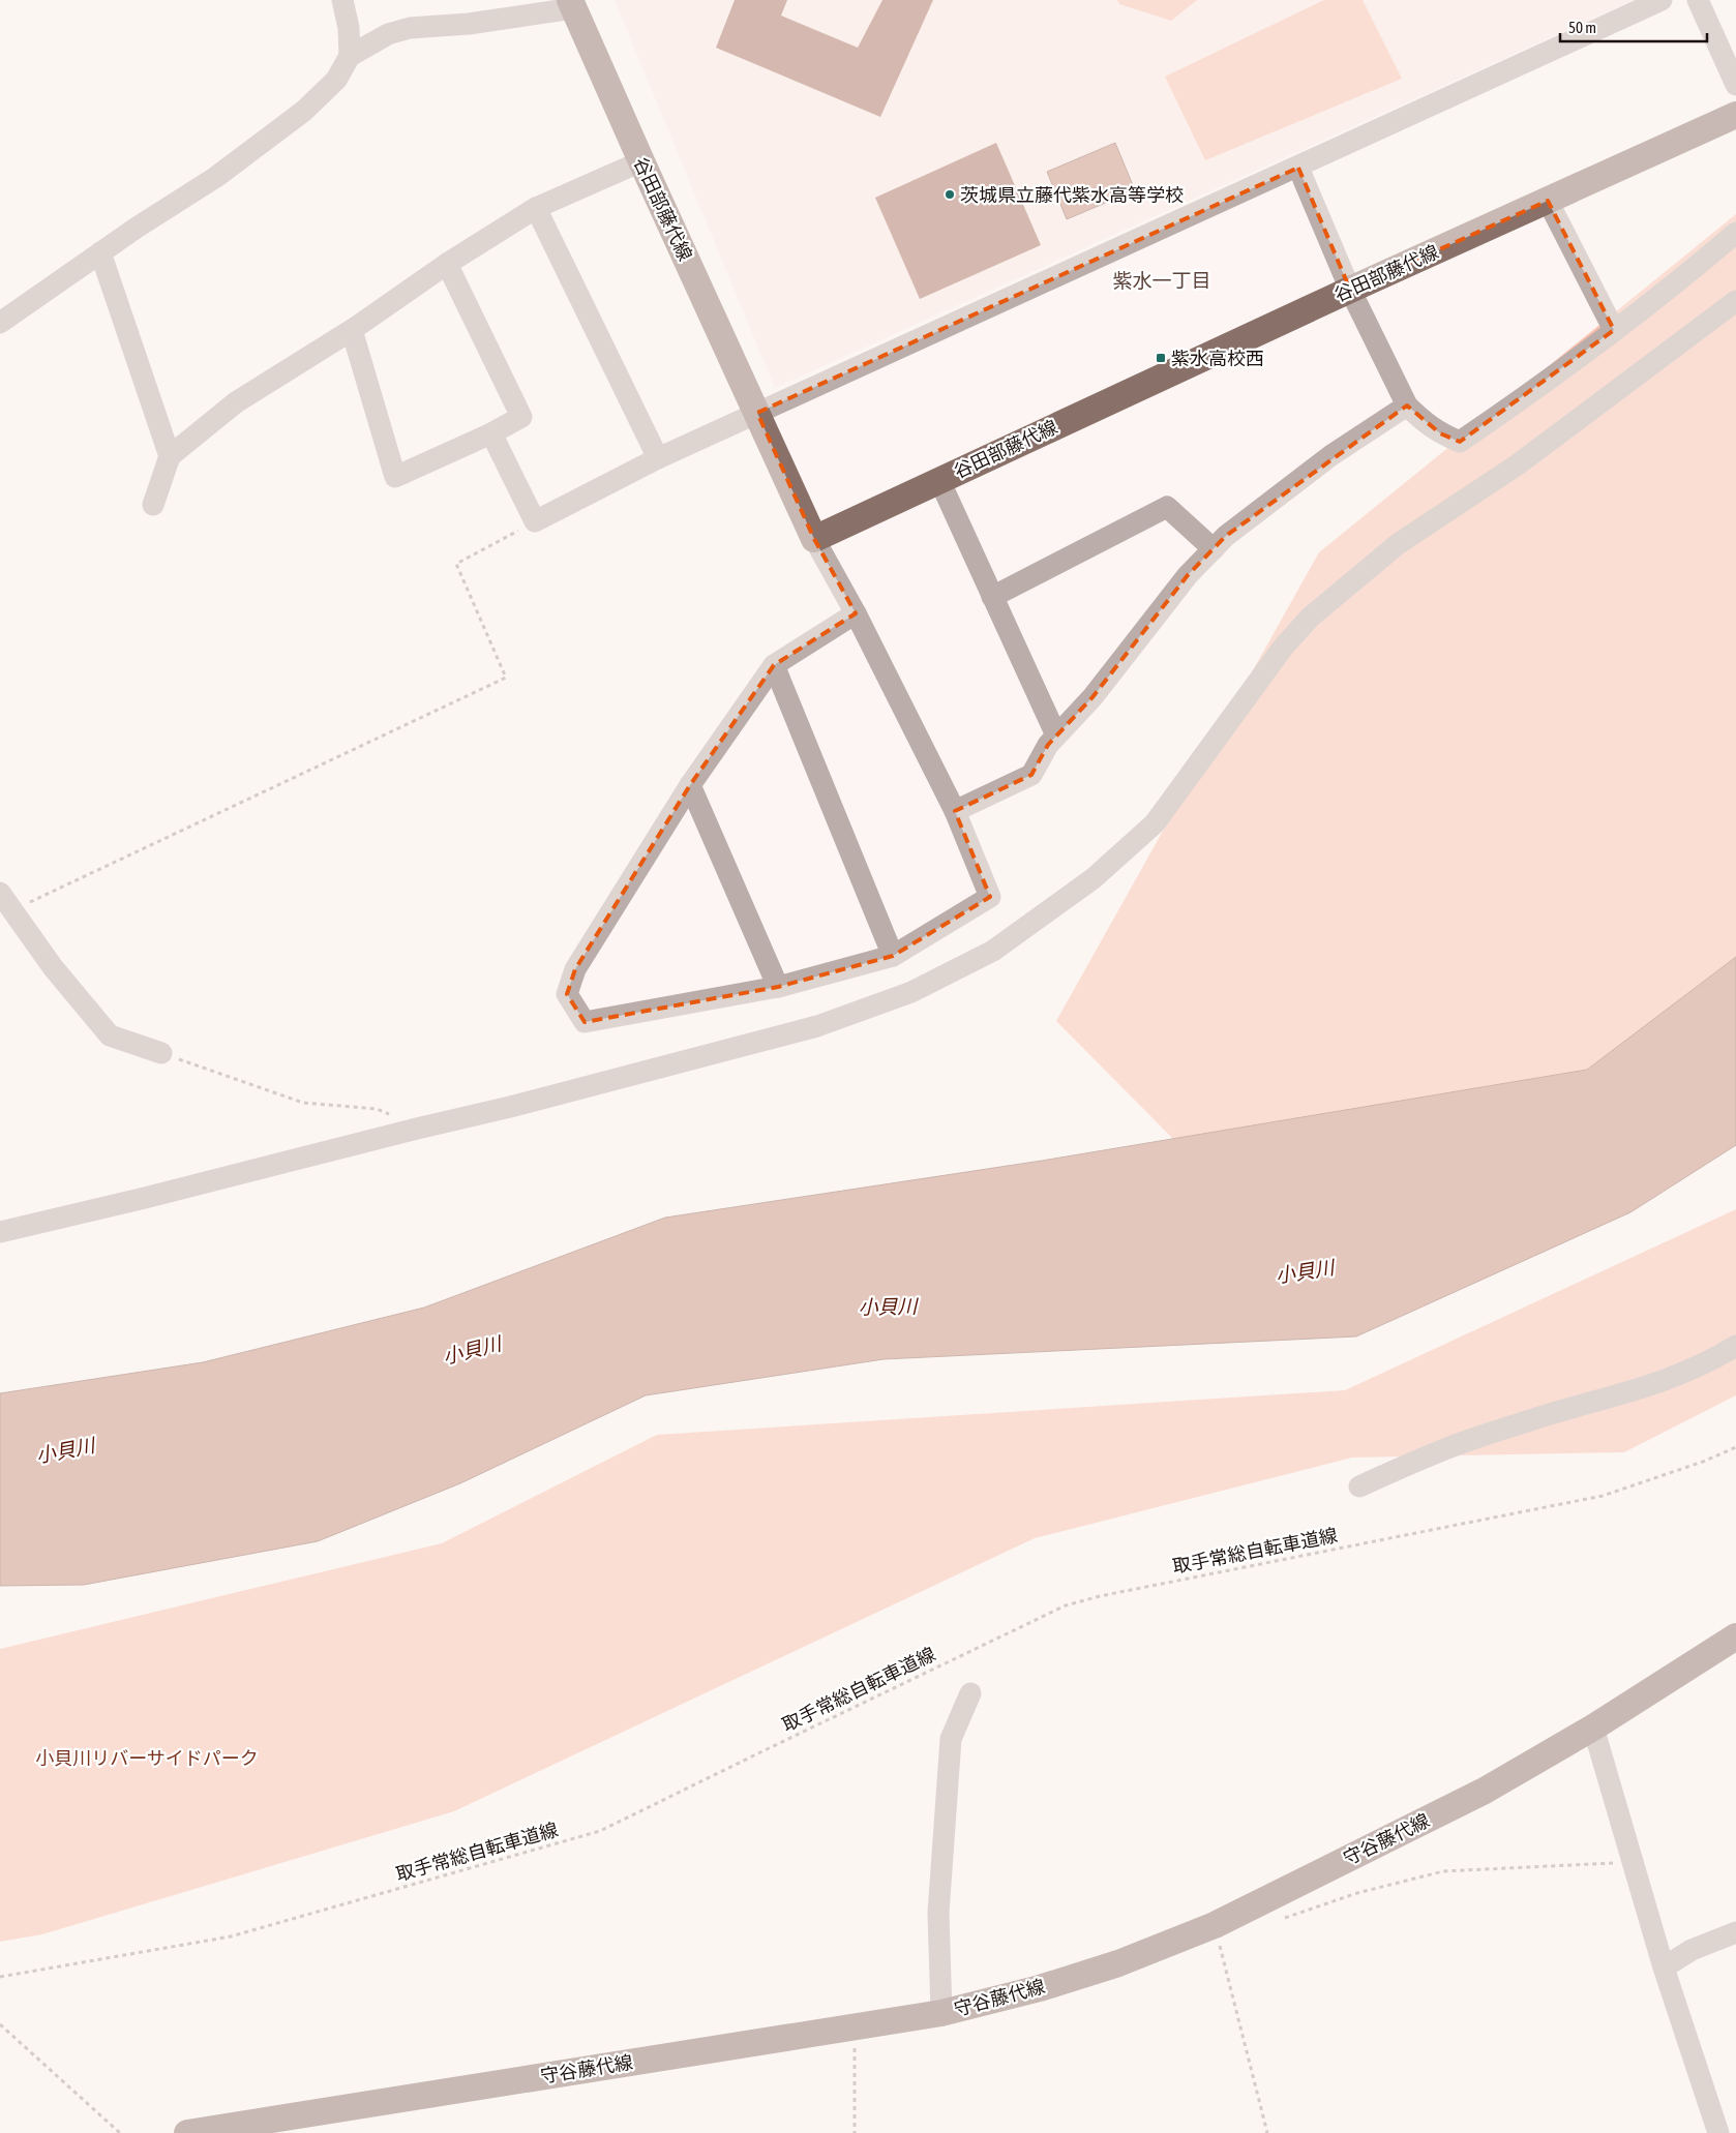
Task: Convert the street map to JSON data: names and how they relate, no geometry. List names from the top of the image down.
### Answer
{
  "streets": {
    "main road": ["谷田部藤代線", "守谷藤代線"],
    "path": ["取手常総自転車道線"]
  },
  "districts": ["紫水一丁目"],
  "water": ["小貝川"],
  "parks": ["小貝川リバーサイドパーク"],
  "places": {
    "other": ["茨城県立藤代紫水高等学校"],
    "transit": ["紫水高校西"]
  },
  "scale_bar": "50 m"
}
